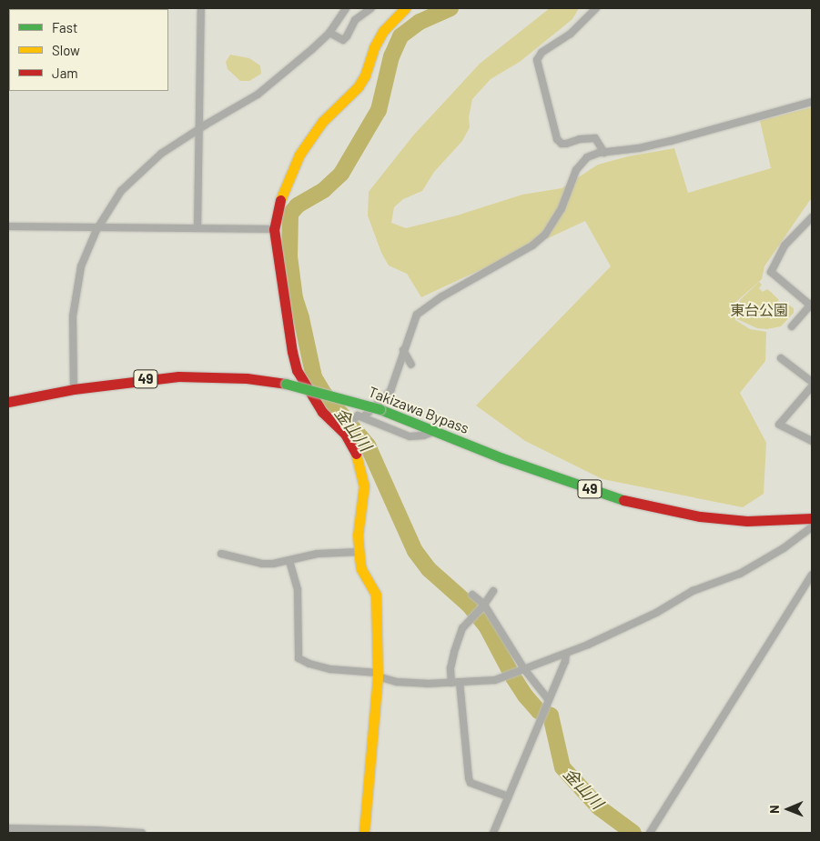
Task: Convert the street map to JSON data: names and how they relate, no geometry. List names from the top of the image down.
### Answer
{
  "streets": {
    "main road": ["49", "Takizawa Bypass"]
  },
  "water": ["金山川"],
  "parks": ["東台公園"],
  "legend": ["Fast", "Slow", "Jam"],
  "north": "left"
}
